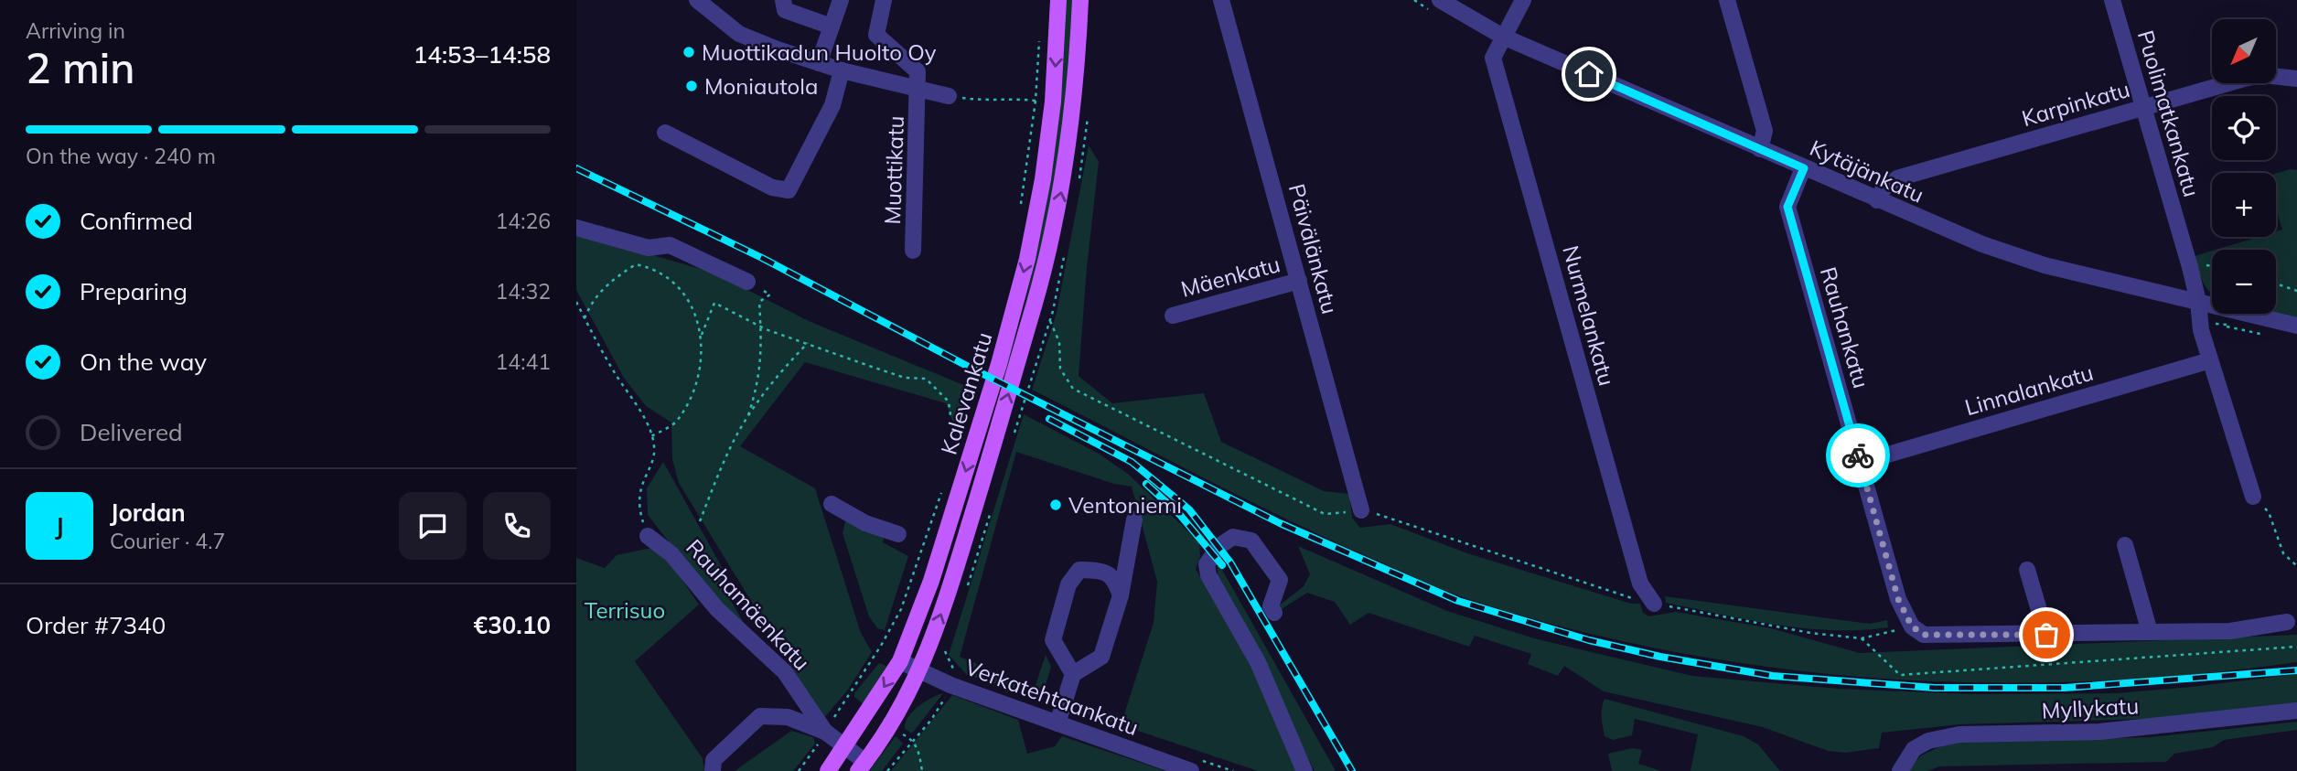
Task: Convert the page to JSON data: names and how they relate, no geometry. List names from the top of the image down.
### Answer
{
  "streets": {
    "main road": ["Kalevankatu"],
    "street": [
      "Karpinkatu",
      "Puolimatkankatu",
      "Muottikatu",
      "Kytäjänkatu",
      "Päivälänkatu",
      "Mäenkatu",
      "Nurmelankatu",
      "Rauhankatu",
      "Linnalankatu",
      "Rauhamäenkatu",
      "Verkatehtaankatu",
      "Myllykatu"
    ]
  },
  "crossings": [
    ["Karpinkatu", "Puolimatkankatu"],
    ["Karpinkatu", "Kytäjänkatu"],
    ["Puolimatkankatu", "Kytäjänkatu"],
    ["Puolimatkankatu", "Linnalankatu"],
    ["Kytäjänkatu", "Nurmelankatu"],
    ["Kytäjänkatu", "Rauhankatu"],
    ["Päivälänkatu", "Mäenkatu"],
    ["Rauhankatu", "Linnalankatu"],
    ["Kalevankatu", "Rauhamäenkatu"],
    ["Kalevankatu", "Verkatehtaankatu"]
  ],
  "parks": ["Terrisuo"],
  "places": ["Muottikadun Huolto Oy", "Moniautola", "Ventoniemi"],
  "north": "bottom left",
  "page": {
    "heading": ["2 min", "Arriving in", "14:53–14:58"],
    "panel": [
      "Jordan",
      "Courier · 4.7",
      "Order #7340",
      "€30.10"
    ],
    "map_buttons": ["+", "−"],
    "bar": "On the way · 240 m",
    "list": [
      ["Confirmed", "14:26"],
      ["Preparing", "14:32"],
      ["On the way", "14:41"],
      "Delivered"
    ],
    "round": "J"
  }
}
